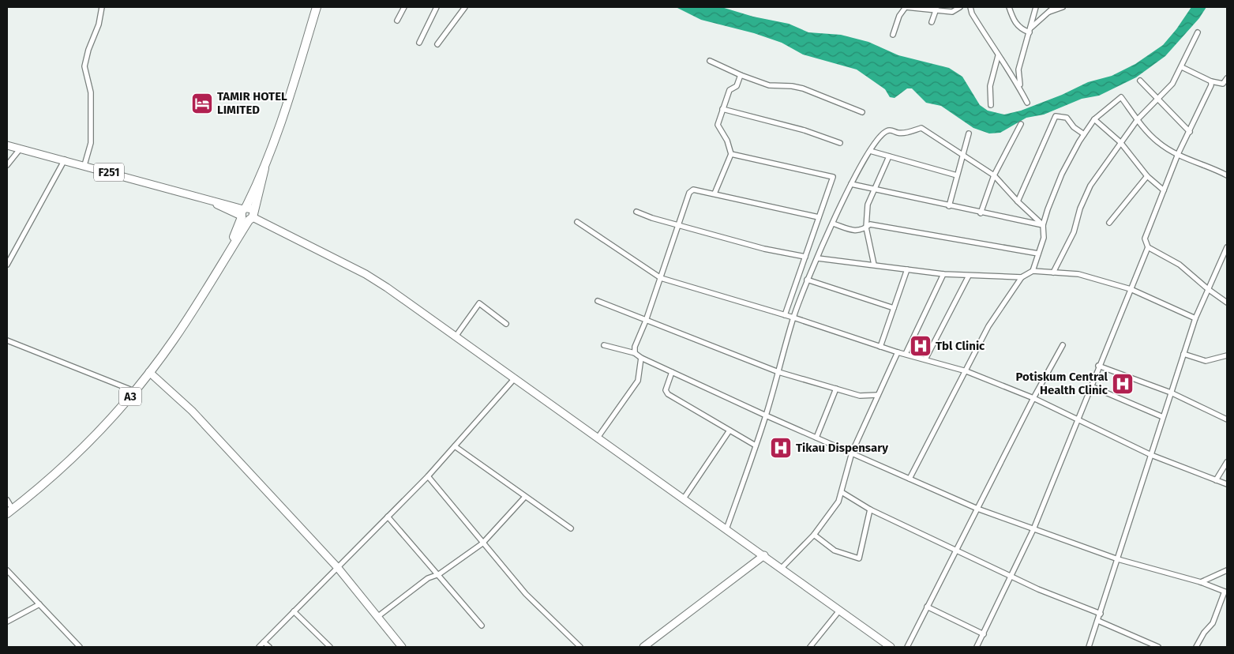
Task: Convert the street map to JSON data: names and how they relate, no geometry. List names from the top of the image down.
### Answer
{
  "streets": {
    "highway": ["A3"],
    "main road": ["F251"]
  },
  "crossings": [
    ["F251", "A3"]
  ],
  "places": {
    "hotel": ["TAMIR HOTEL LIMITED"],
    "hospital": ["Tbl Clinic", "Potiskum Central Health Clinic", "Tikau Dispensary"]
  }
}
